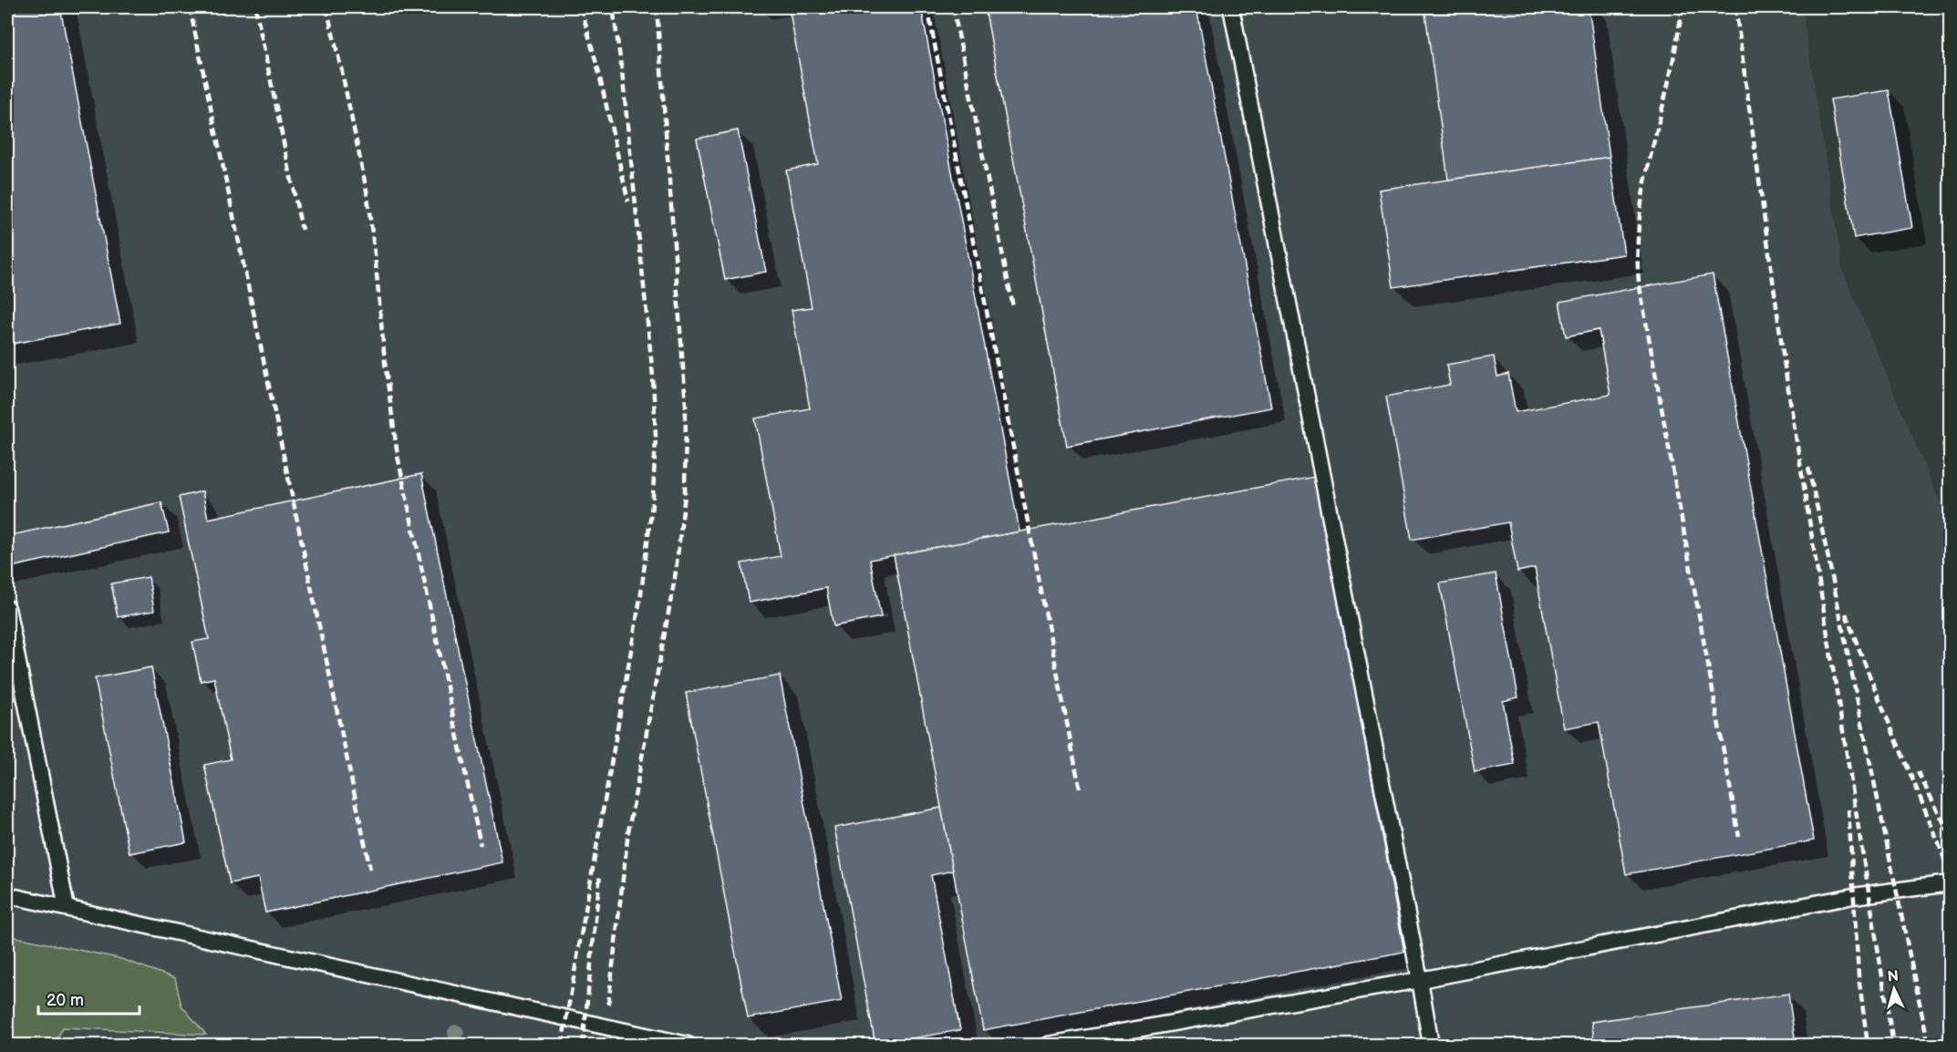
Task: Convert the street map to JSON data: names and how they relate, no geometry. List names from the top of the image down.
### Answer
{
  "scale_bar": "20 m",
  "north": "top"
}
